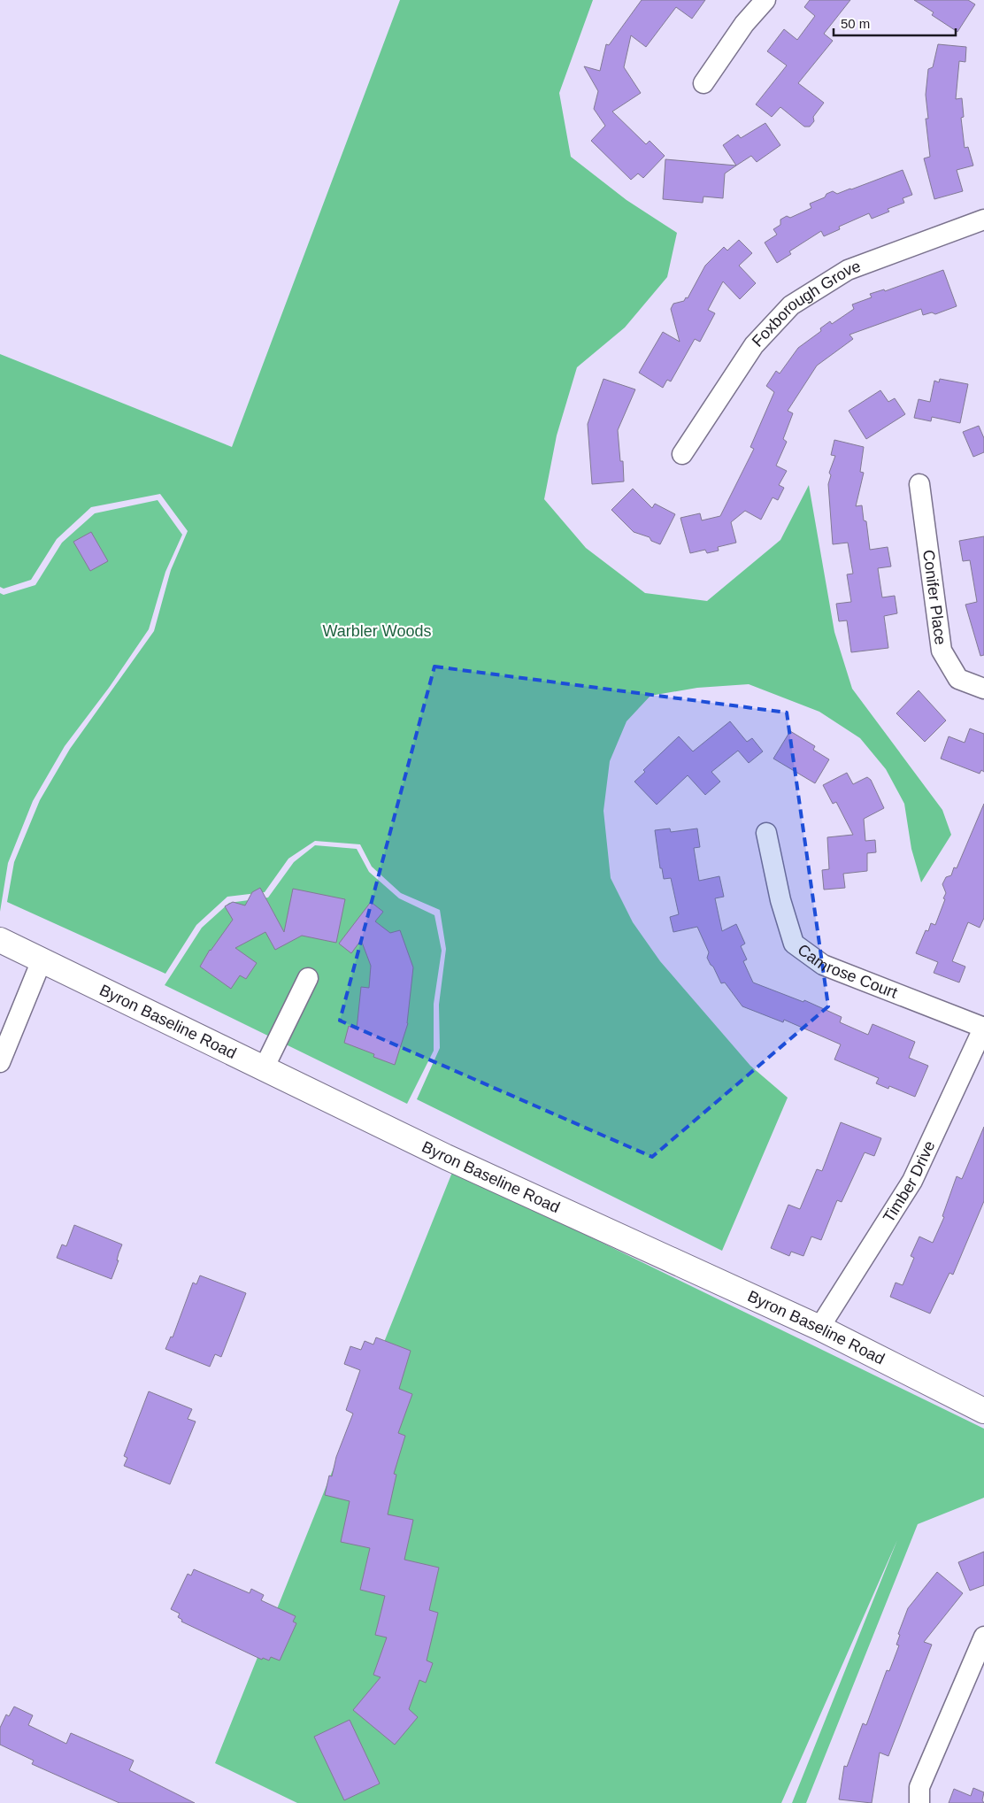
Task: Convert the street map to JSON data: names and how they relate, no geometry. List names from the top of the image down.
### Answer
{
  "streets": {
    "main road": ["Byron Baseline Road"],
    "street": [
      "Foxborough Grove",
      "Conifer Place",
      "Camrose Court",
      "Timber Drive"
    ]
  },
  "crossings": [
    ["Camrose Court", "Timber Drive"],
    ["Byron Baseline Road", "Timber Drive"]
  ],
  "parks": ["Warbler Woods"],
  "scale_bar": "50 m"
}
